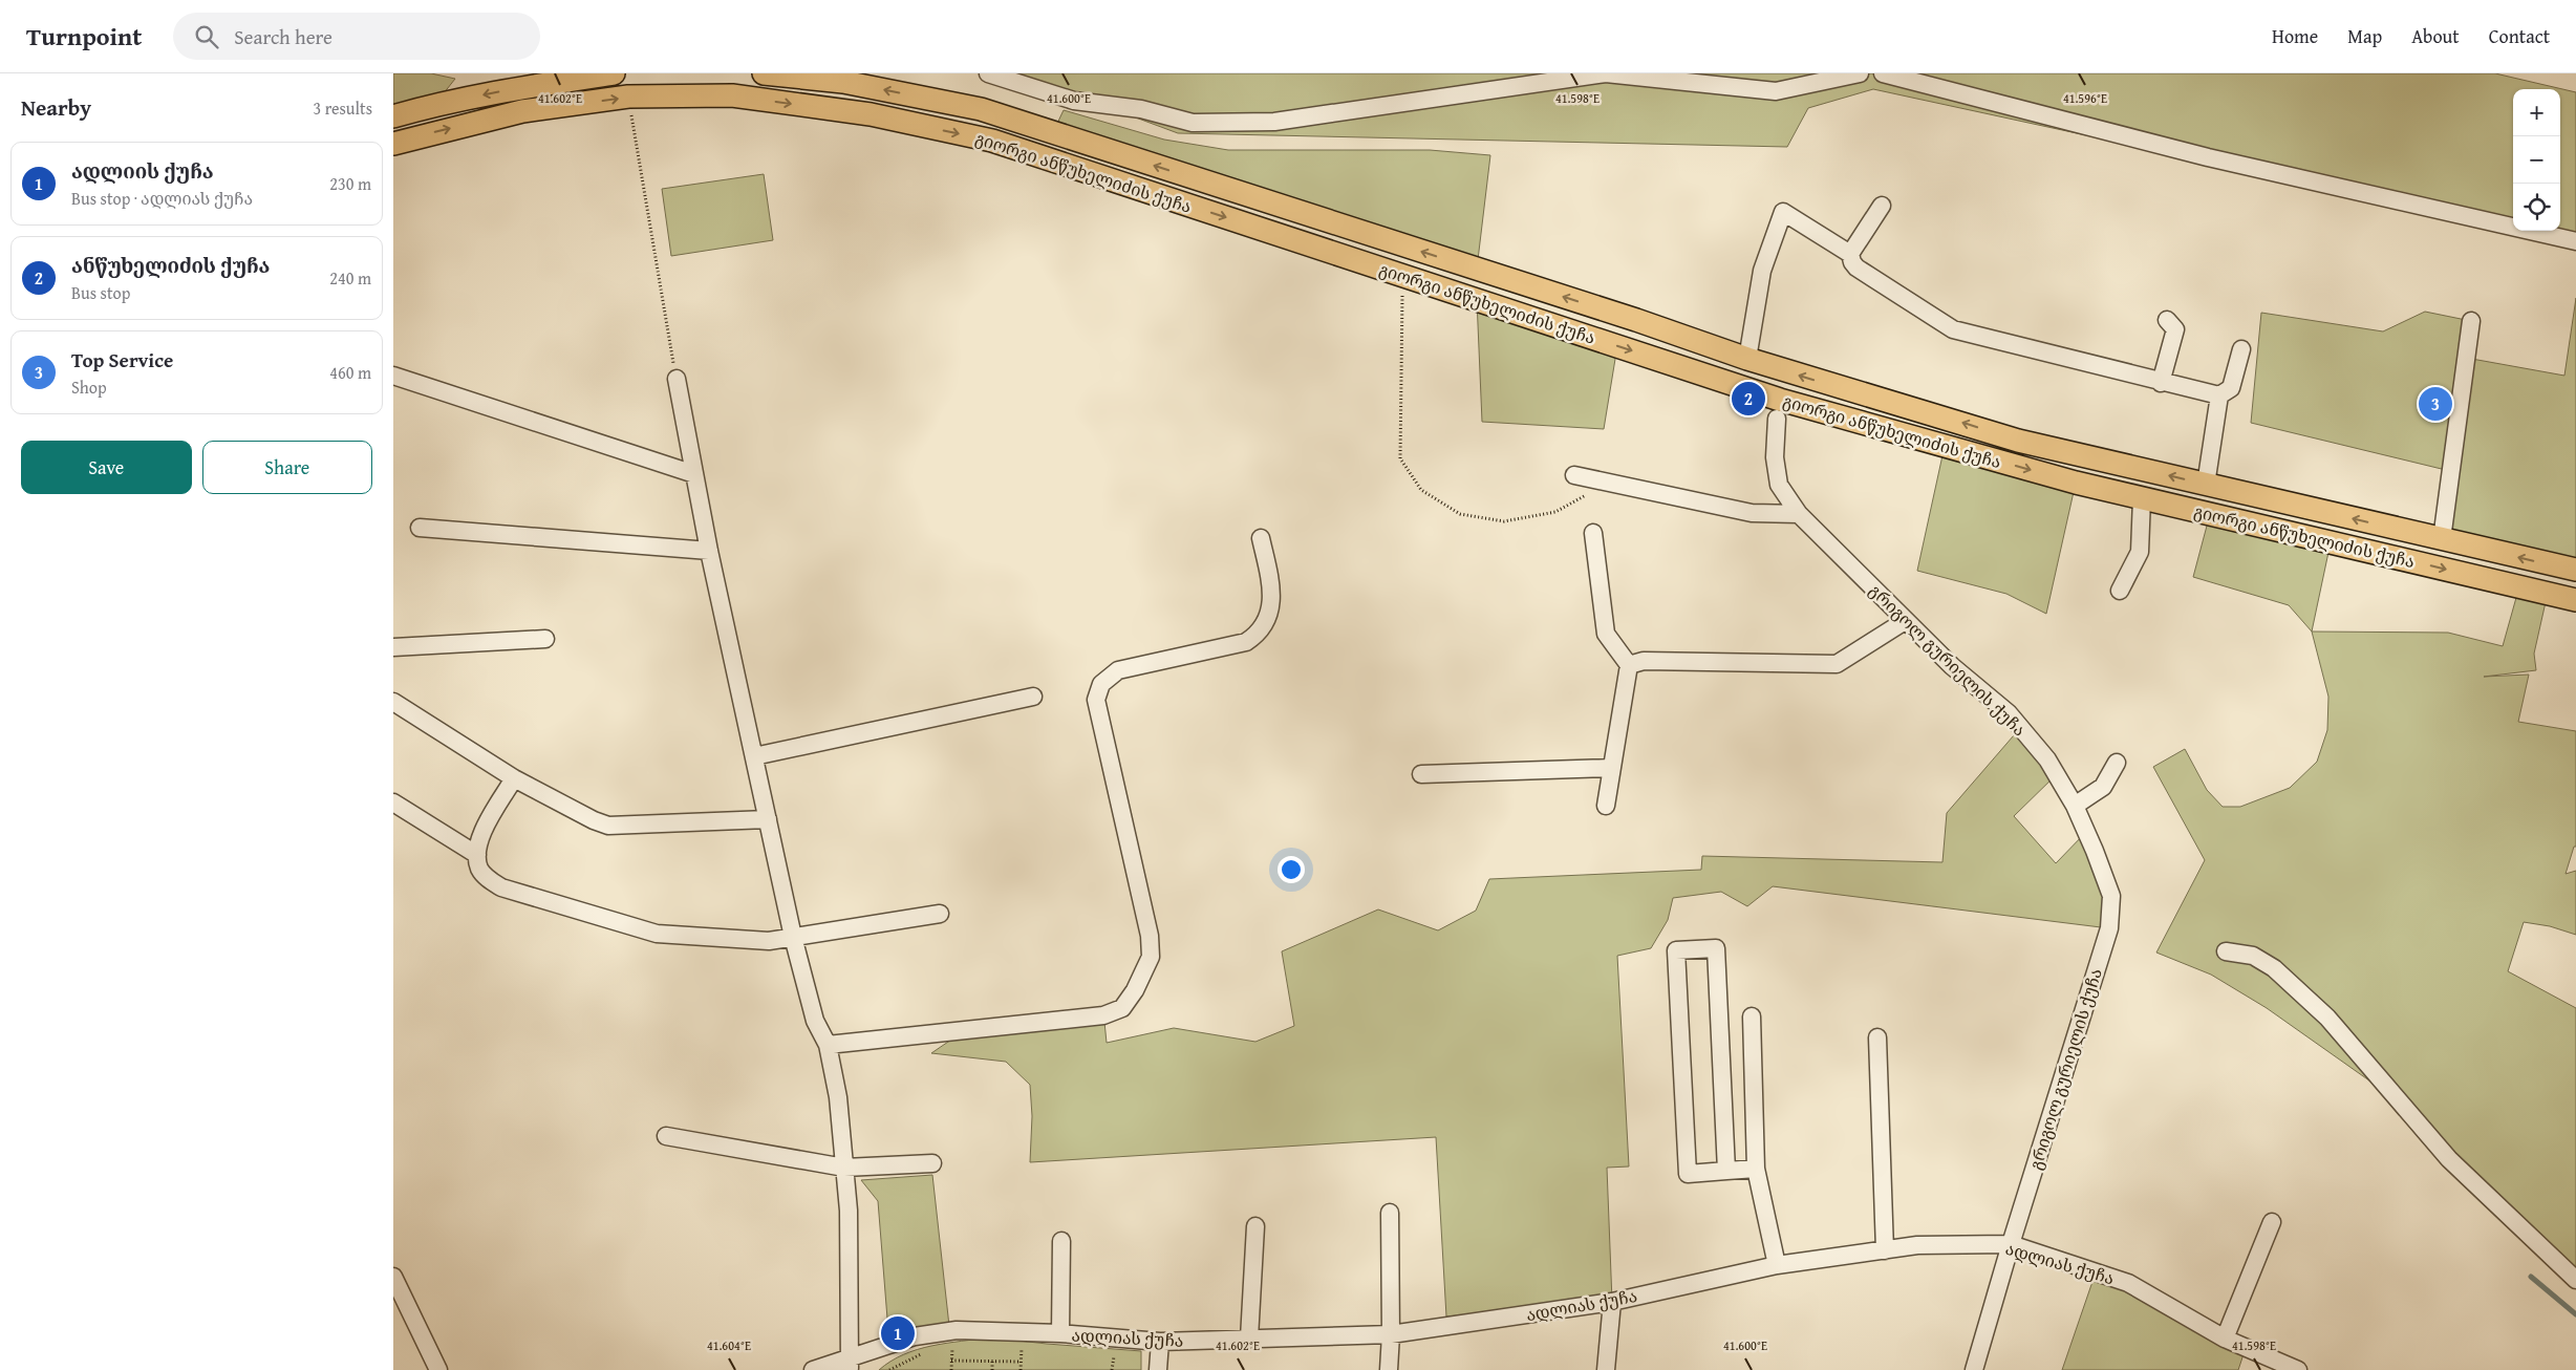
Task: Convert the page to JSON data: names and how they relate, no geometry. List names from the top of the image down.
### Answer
{
  "streets": {
    "main road": ["გიორგი ანწუხელიძის ქუჩა"],
    "street": ["გრიგოლ გურიელის ქუჩა", "ადლიას ქუჩა"]
  },
  "crossings": [
    ["გრიგოლ გურიელის ქუჩა", "ადლიას ქუჩა"]
  ],
  "page": {
    "header": "Turnpoint",
    "search": "Search here",
    "nav": [
      "Home",
      "Map",
      "About",
      "Contact"
    ],
    "heading": ["Nearby", "3 results"],
    "map_buttons": ["+", "−"],
    "list": [
      {
        "mark": "1",
        "name": "ადლიის ქუჩა",
        "note": "Bus stop · ადლიას ქუჩა",
        "value": "230 m"
      },
      {
        "mark": "2",
        "name": "ანწუხელიძის ქუჩა",
        "note": "Bus stop",
        "value": "240 m"
      },
      {
        "mark": "3",
        "name": "Top Service",
        "note": "Shop",
        "value": "460 m"
      }
    ],
    "pins": ["2", "3", "1"],
    "buttons": ["Save", "Share"]
  },
  "coordinates": [
    "41.602°E",
    "41.600°E",
    "41.598°E",
    "41.596°E",
    "41.604°E"
  ]
}
